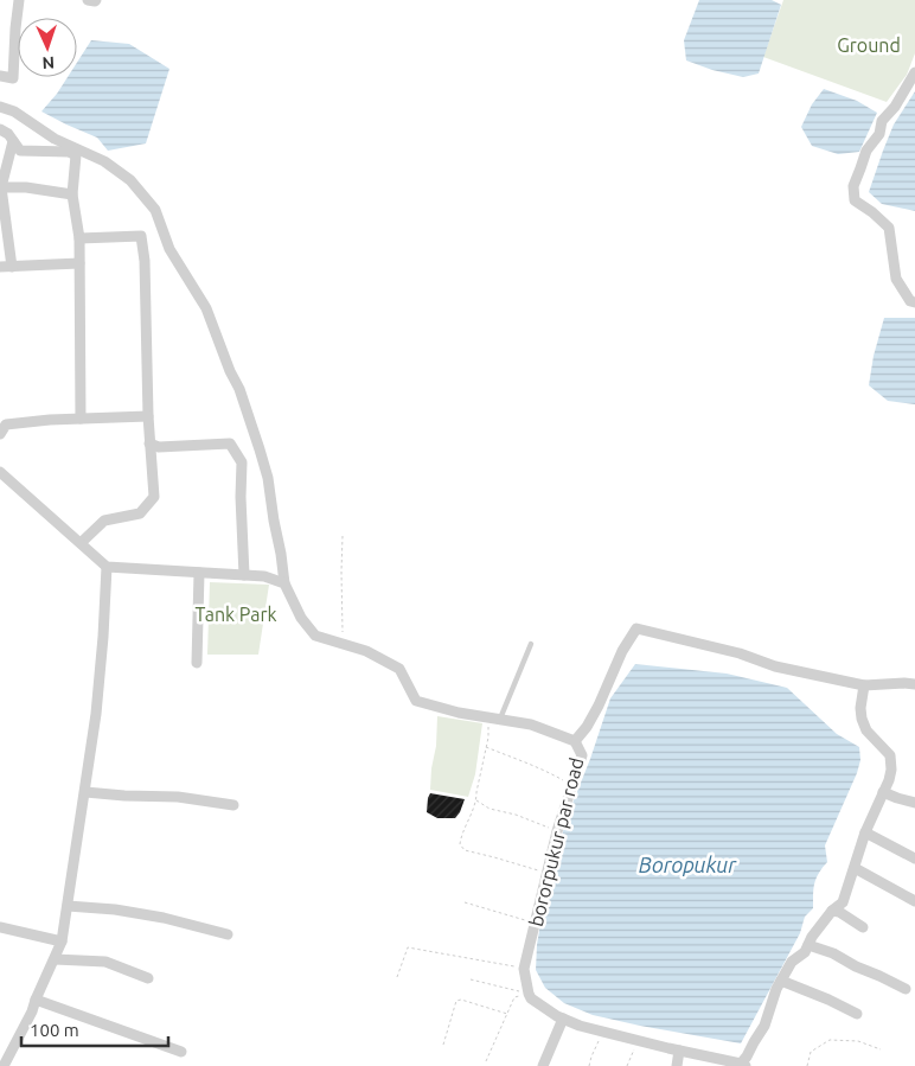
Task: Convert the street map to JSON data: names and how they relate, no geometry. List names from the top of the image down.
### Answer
{
  "streets": {
    "street": ["bororpukur par road"]
  },
  "water": ["Boropukur"],
  "parks": ["Ground", "Tank Park"],
  "scale_bar": "100 m",
  "north": "bottom"
}
